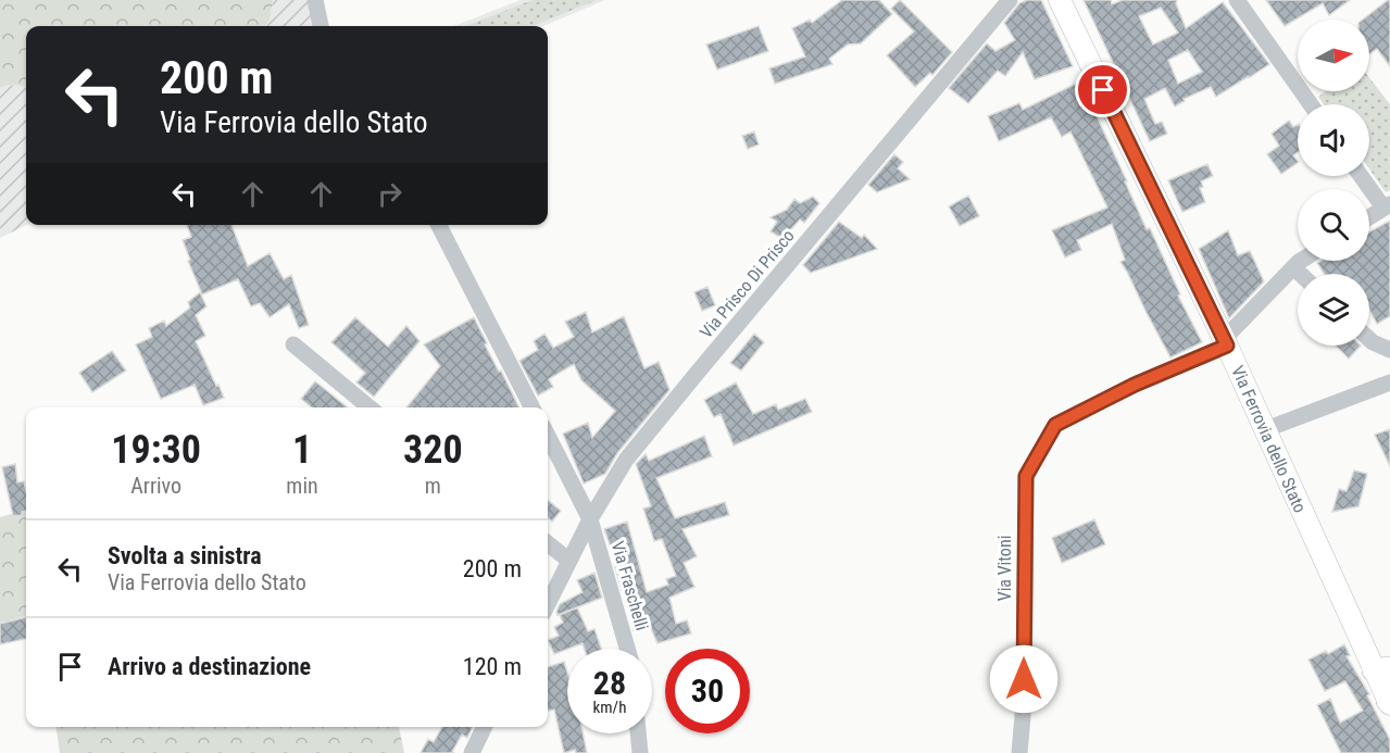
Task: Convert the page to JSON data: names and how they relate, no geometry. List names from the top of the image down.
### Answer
{
  "streets": {
    "main road": ["Via Ferrovia dello Stato"],
    "street": ["Via Prisco Di Prisco", "Via Vitoni", "Via Fraschelli"]
  },
  "crossings": [
    ["Via Prisco Di Prisco", "Via Fraschelli"],
    ["Via Ferrovia dello Stato", "Via Vitoni"]
  ],
  "north": "right",
  "page": {
    "turn": ["200 m", "Via Ferrovia dello Stato"],
    "eta": [
      "19:30",
      "Arrivo",
      "1",
      "min",
      "320",
      "m"
    ],
    "list": [
      {
        "name": "Svolta a sinistra",
        "note": "Via Ferrovia dello Stato",
        "value": "200 m"
      },
      {
        "name": "Arrivo a destinazione",
        "value": "120 m"
      }
    ],
    "speed": "28 km/h",
    "limit": "30"
  }
}
